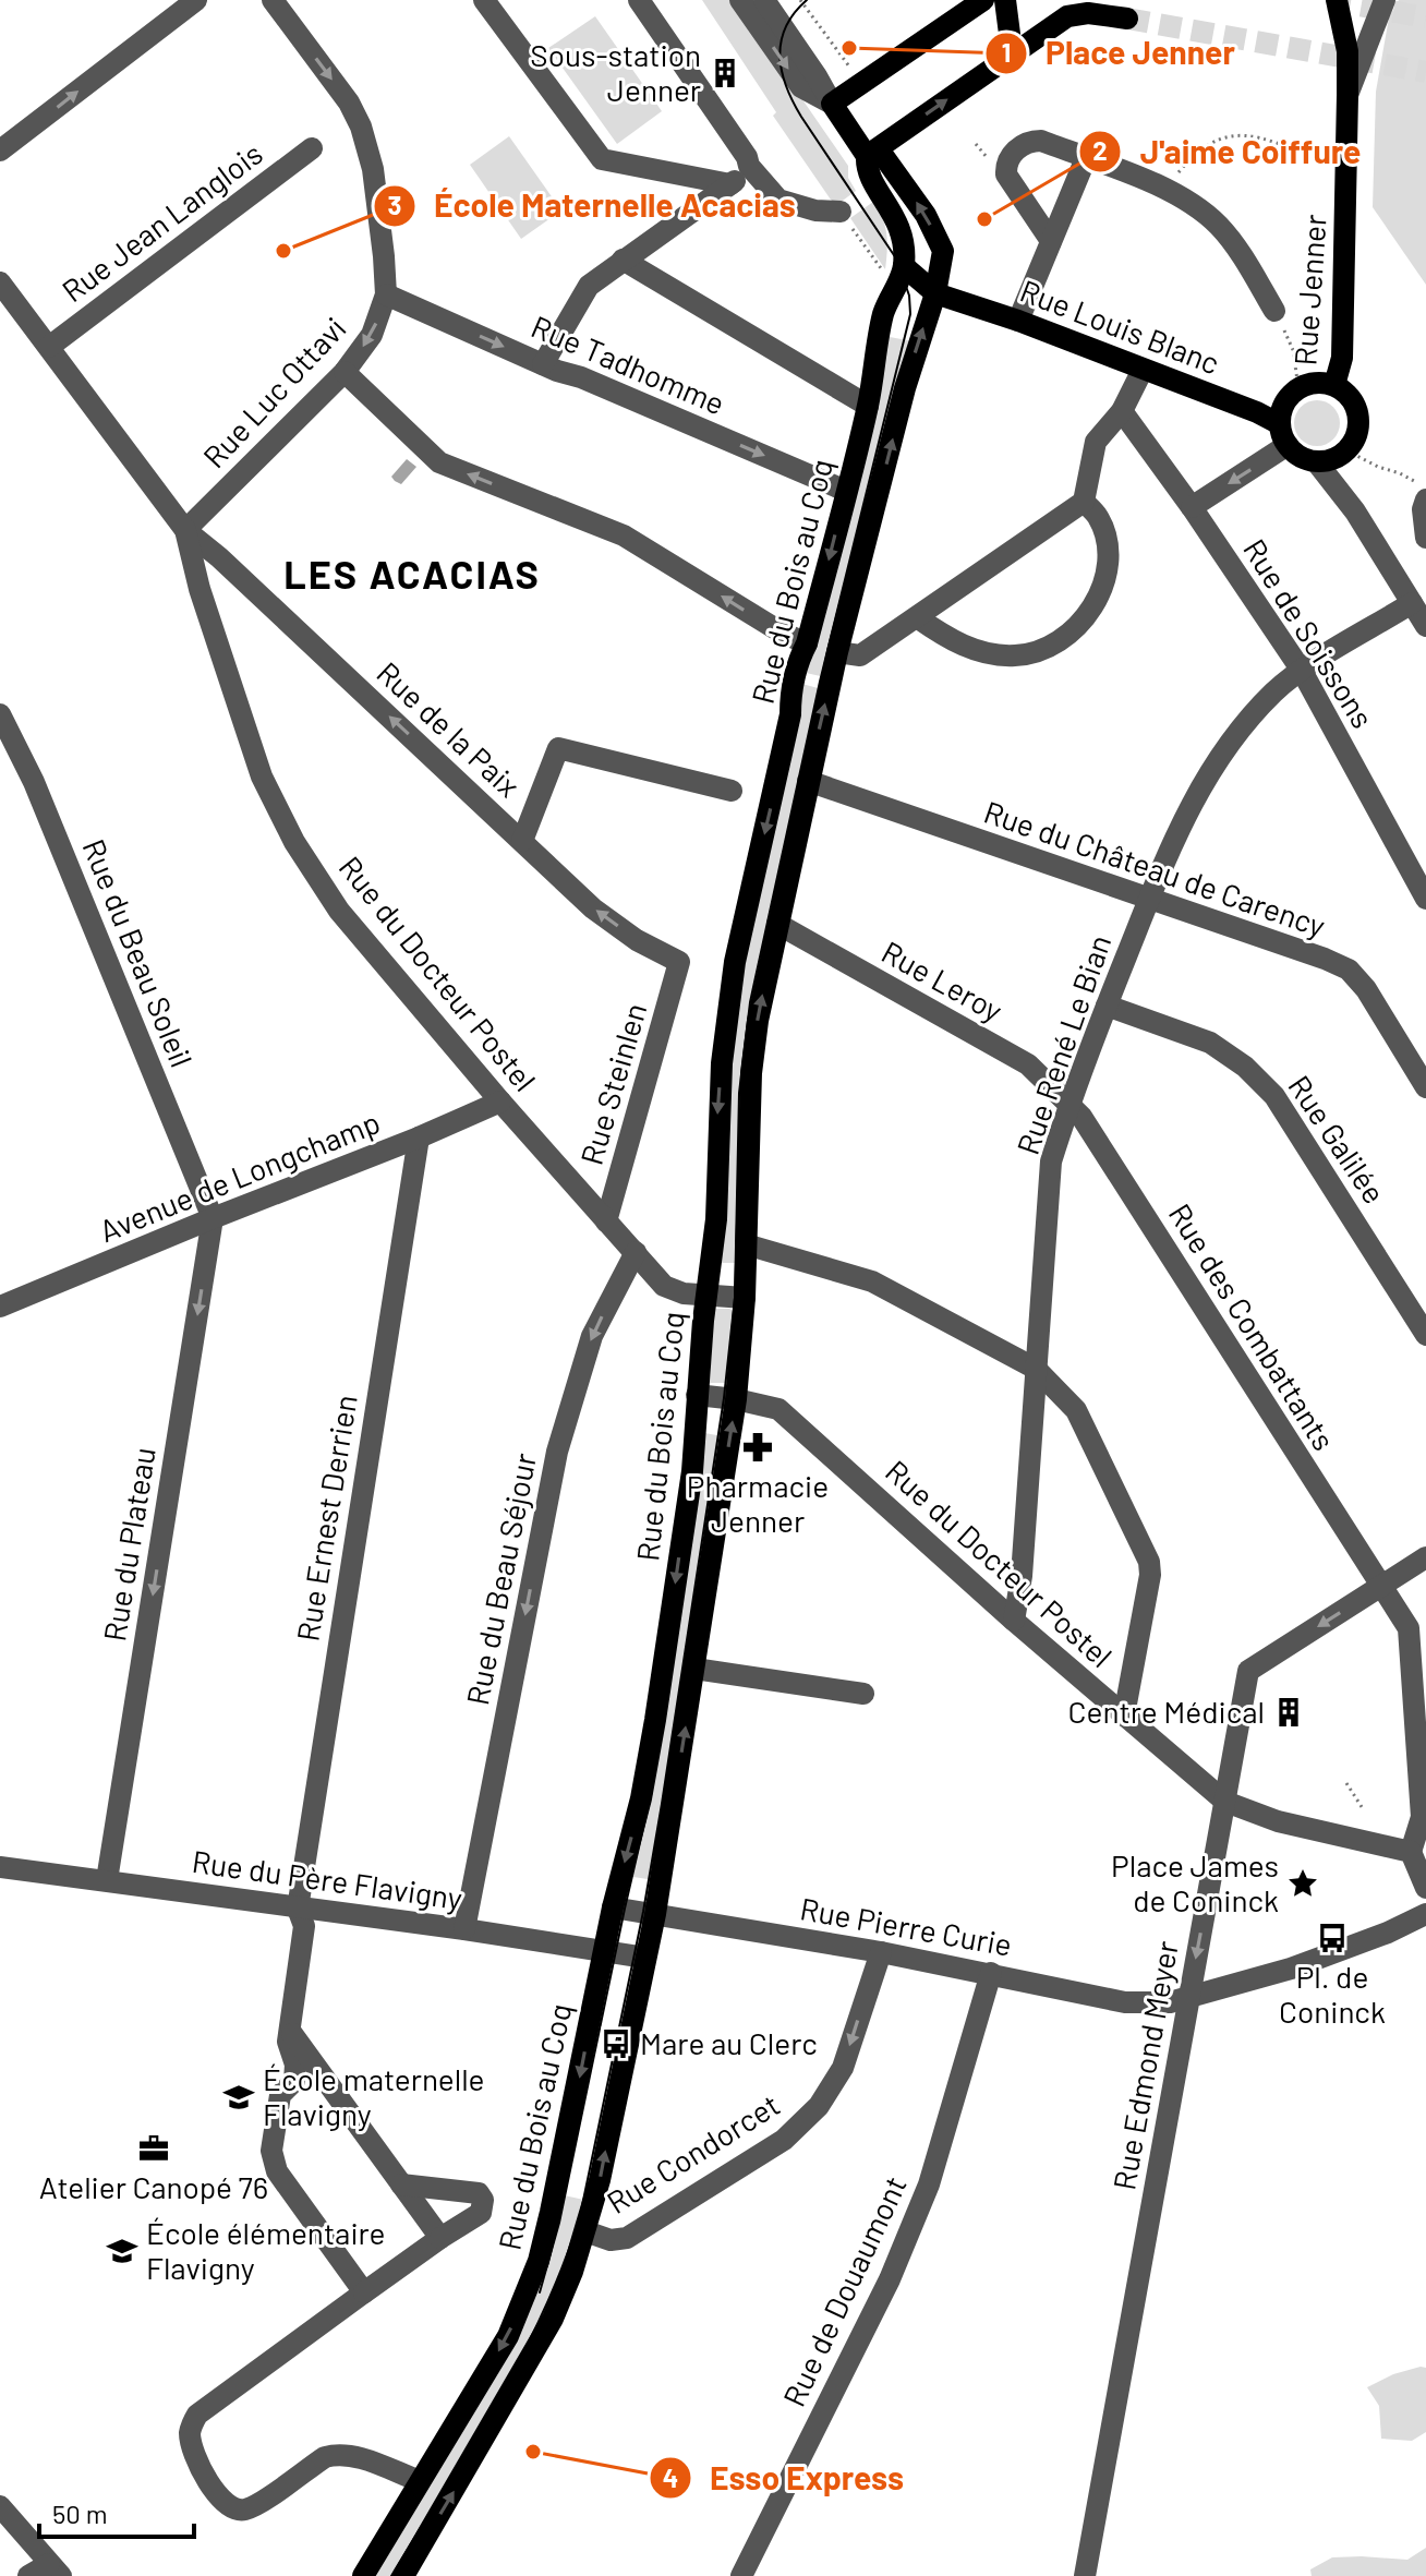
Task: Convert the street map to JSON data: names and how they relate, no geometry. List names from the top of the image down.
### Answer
{
  "streets": {
    "main road": ["Rue Jenner", "Rue Louis Blanc", "Rue du Bois au Coq"],
    "street": [
      "Rue Jean Langlois",
      "Rue Tadhomme",
      "Rue Luc Ottavi",
      "Rue de Soissons",
      "Rue de la Paix",
      "Rue du Château de Carency",
      "Rue du Beau Soleil",
      "Rue du Docteur Postel",
      "Rue Leroy",
      "Rue René Le Bian",
      "Rue Steinlen",
      "Rue Galilée",
      "Avenue de Longchamp",
      "Rue des Combattants",
      "Rue Ernest Derrien",
      "Rue du Plateau",
      "Rue du Beau Séjour",
      "Rue du Père Flavigny",
      "Rue Pierre Curie",
      "Rue Edmond Meyer",
      "Rue Condorcet",
      "Rue de Douaumont"
    ]
  },
  "crossings": [
    ["Rue Jean Langlois", "Rue du Docteur Postel"],
    ["Rue Jenner", "Rue Louis Blanc"],
    ["Rue Louis Blanc", "Rue du Bois au Coq"],
    ["Rue Tadhomme", "Rue Luc Ottavi"],
    ["Rue Tadhomme", "Rue du Bois au Coq"],
    ["Rue Luc Ottavi", "Rue de la Paix"],
    ["Rue Luc Ottavi", "Rue du Docteur Postel"],
    ["Rue du Bois au Coq", "Rue du Château de Carency"],
    ["Rue du Bois au Coq", "Rue du Docteur Postel"],
    ["Rue du Bois au Coq", "Rue Leroy"],
    ["Rue du Bois au Coq", "Rue du Père Flavigny"],
    ["Rue du Bois au Coq", "Rue Pierre Curie"],
    ["Rue du Bois au Coq", "Rue Condorcet"],
    ["Rue de Soissons", "Rue René Le Bian"],
    ["Rue de la Paix", "Rue du Docteur Postel"],
    ["Rue de la Paix", "Rue Steinlen"],
    ["Rue du Château de Carency", "Rue René Le Bian"],
    ["Rue du Beau Soleil", "Avenue de Longchamp"],
    ["Rue du Beau Soleil", "Rue du Plateau"],
    ["Rue du Docteur Postel", "Rue René Le Bian"],
    ["Rue du Docteur Postel", "Rue Steinlen"],
    ["Rue du Docteur Postel", "Avenue de Longchamp"],
    ["Rue du Docteur Postel", "Rue des Combattants"],
    ["Rue du Docteur Postel", "Rue du Beau Séjour"],
    ["Rue du Docteur Postel", "Rue Edmond Meyer"],
    ["Rue Leroy", "Rue René Le Bian"],
    ["Rue Leroy", "Rue des Combattants"],
    ["Rue René Le Bian", "Rue Galilée"],
    ["Rue René Le Bian", "Rue des Combattants"],
    ["Avenue de Longchamp", "Rue Ernest Derrien"],
    ["Avenue de Longchamp", "Rue du Plateau"],
    ["Rue des Combattants", "Rue Edmond Meyer"],
    ["Rue Ernest Derrien", "Rue du Père Flavigny"],
    ["Rue du Plateau", "Rue du Père Flavigny"],
    ["Rue du Beau Séjour", "Rue du Père Flavigny"],
    ["Rue Pierre Curie", "Rue Edmond Meyer"],
    ["Rue Pierre Curie", "Rue Condorcet"],
    ["Rue Pierre Curie", "Rue de Douaumont"]
  ],
  "one_way": [
    "Rue Luc Ottavi",
    "Rue de la Paix",
    "Rue du Plateau",
    "Rue du Beau Séjour",
    "Rue Edmond Meyer",
    "Rue Condorcet"
  ],
  "districts": ["LES ACACIAS"],
  "places": {
    "other": [
      "Place Jenner",
      "J'aime Coiffure",
      "École Maternelle Acacias",
      "Esso Express"
    ],
    "building": ["Sous-station Jenner", "Centre Médical"],
    "pharmacy": ["Pharmacie Jenner"],
    "place": ["Place James de Coninck"],
    "bus stop": ["Pl. de Coninck", "Mare au Clerc"],
    "school or university": ["École maternelle Flavigny", "École élémentaire Flavigny"],
    "office": ["Atelier Canopé 76"]
  },
  "scale_bar": "50 m"
}
